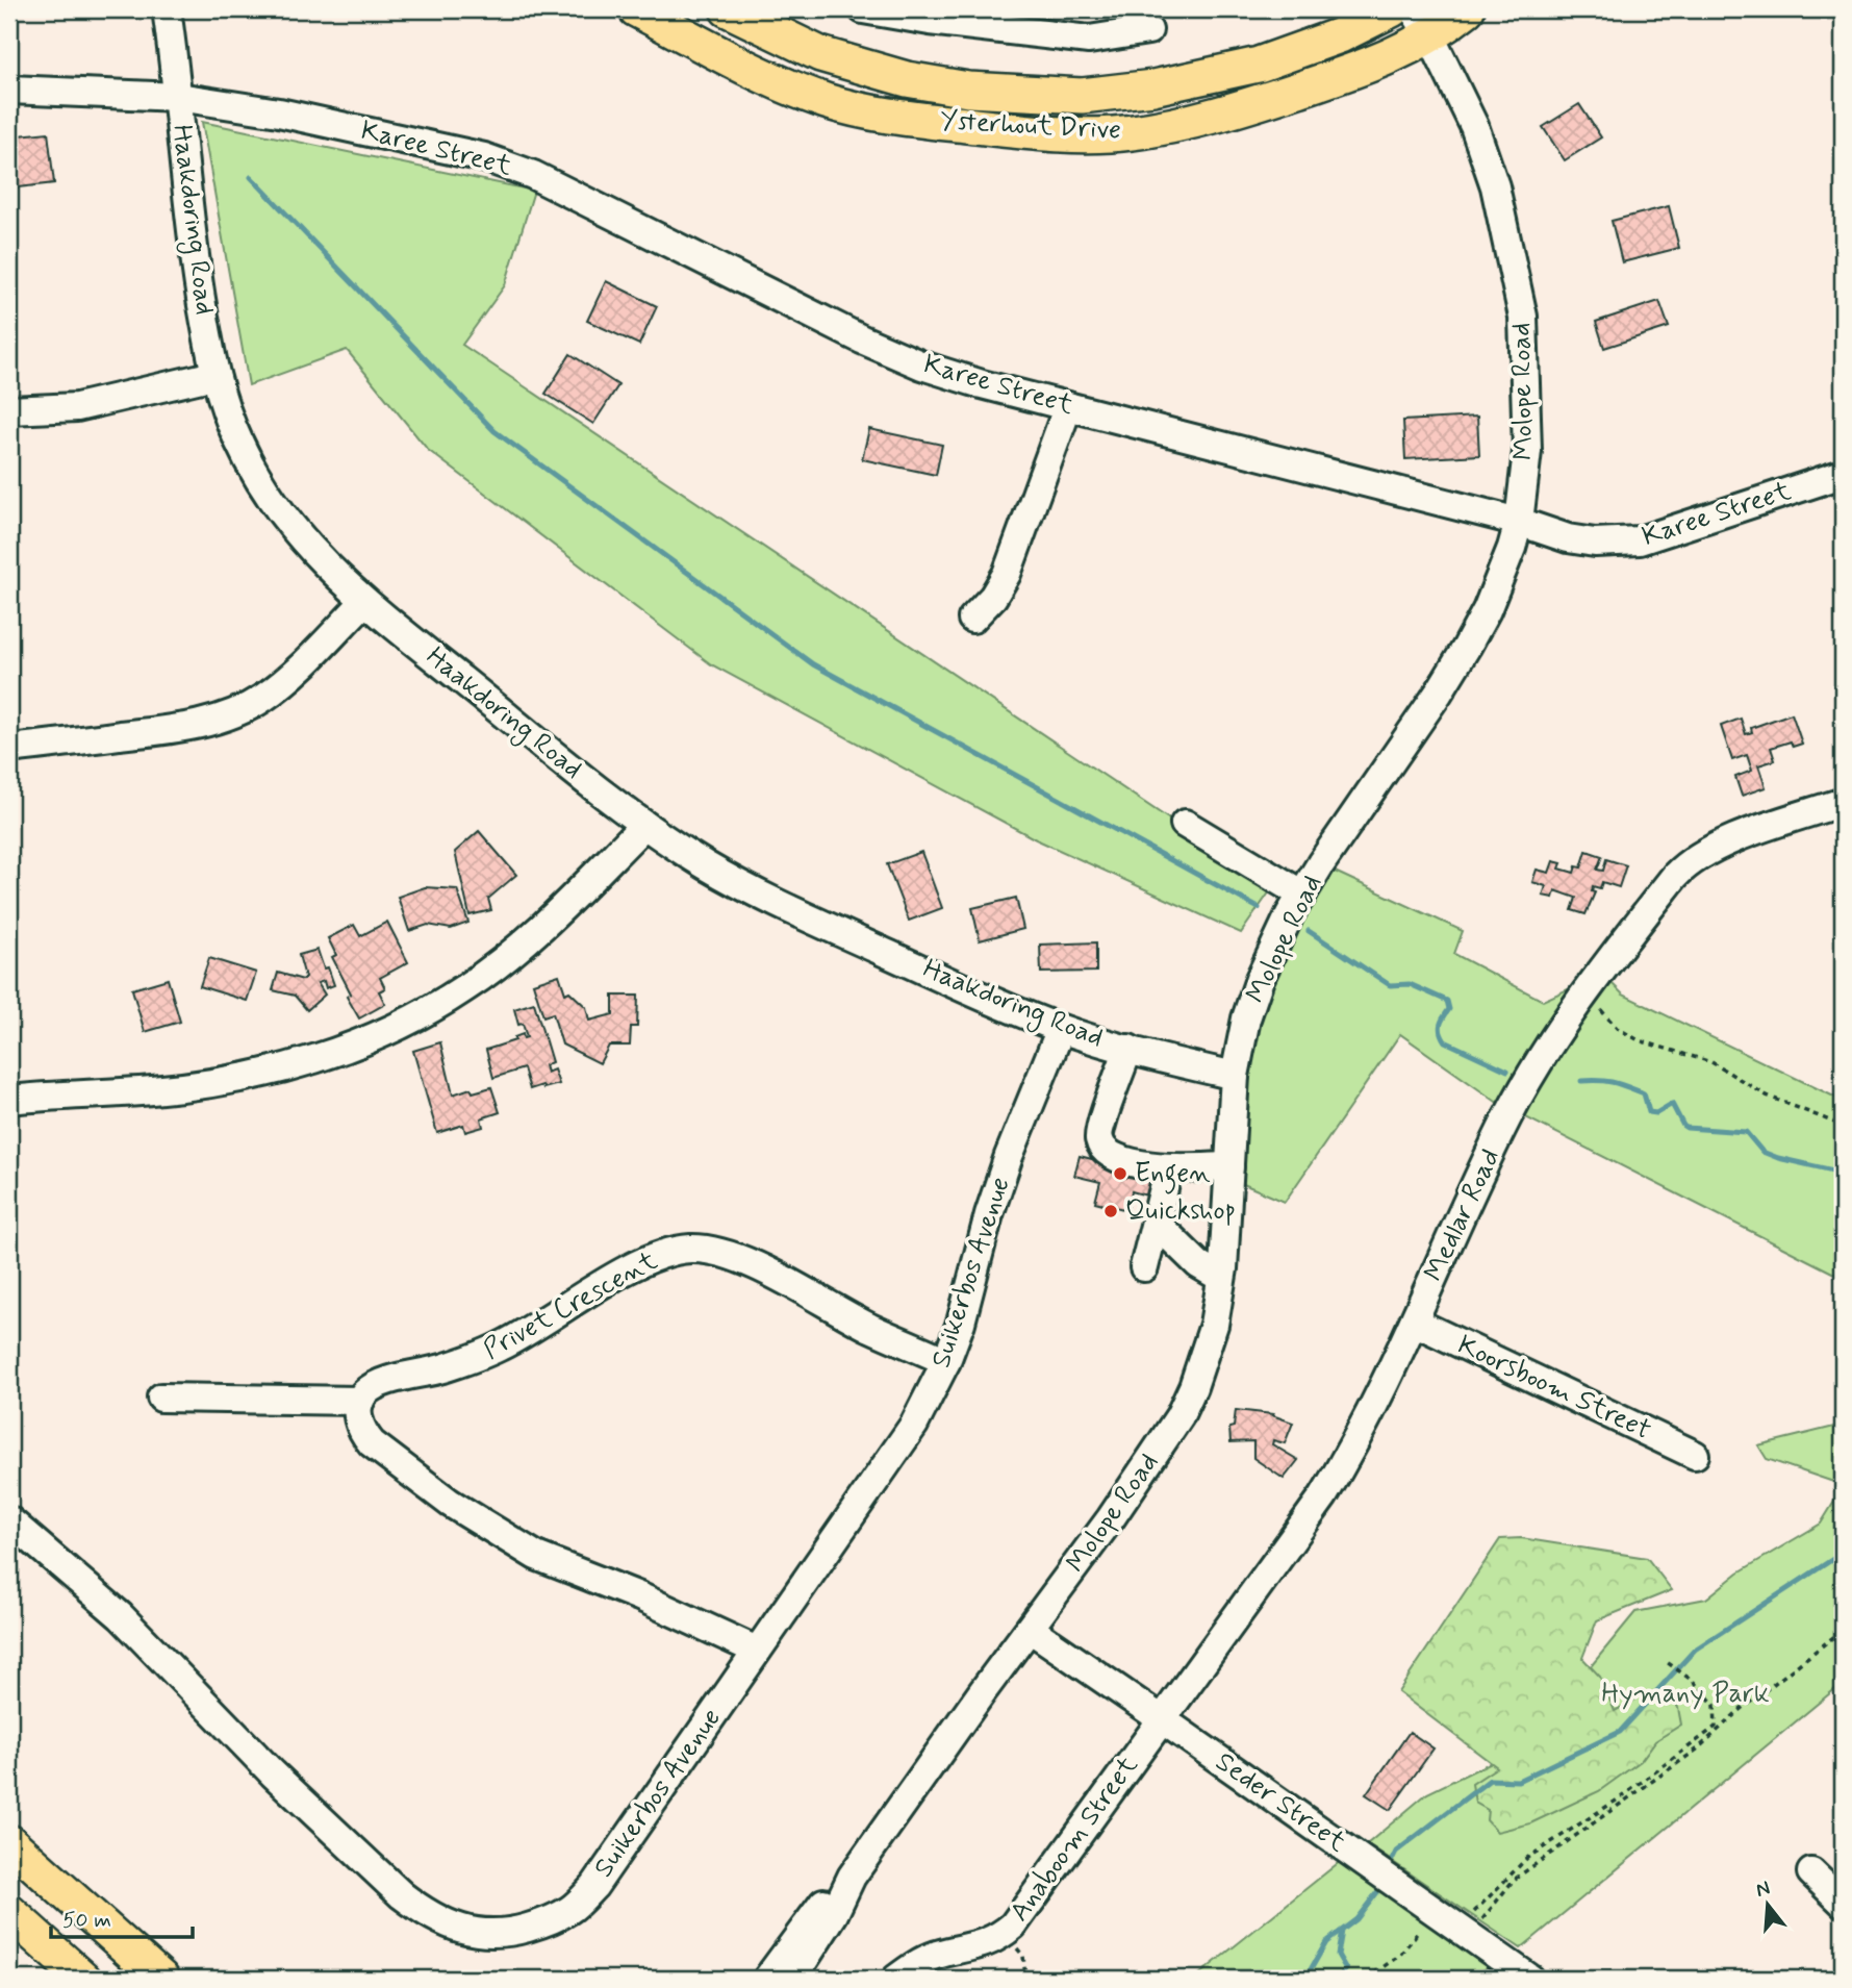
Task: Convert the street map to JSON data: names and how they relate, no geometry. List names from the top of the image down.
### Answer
{
  "streets": {
    "main road": ["Ysterhout Drive"],
    "street": [
      "Karee Street",
      "Haakdoring Road",
      "Molope Road",
      "Medlar Road",
      "Suikerbos Avenue",
      "Privet Crescent",
      "Koorsboom Street",
      "Seder Street",
      "Anaboom Street"
    ]
  },
  "crossings": [
    ["Ysterhout Drive", "Molope Road"],
    ["Karee Street", "Haakdoring Road"],
    ["Karee Street", "Molope Road"],
    ["Haakdoring Road", "Molope Road"],
    ["Haakdoring Road", "Suikerbos Avenue"],
    ["Molope Road", "Seder Street"],
    ["Medlar Road", "Koorsboom Street"],
    ["Medlar Road", "Seder Street"],
    ["Medlar Road", "Anaboom Street"],
    ["Suikerbos Avenue", "Privet Crescent"],
    ["Seder Street", "Anaboom Street"]
  ],
  "parks": ["Hymany Park"],
  "places": ["Engen", "Quickshop"],
  "scale_bar": "50 m",
  "north": "top"
}
